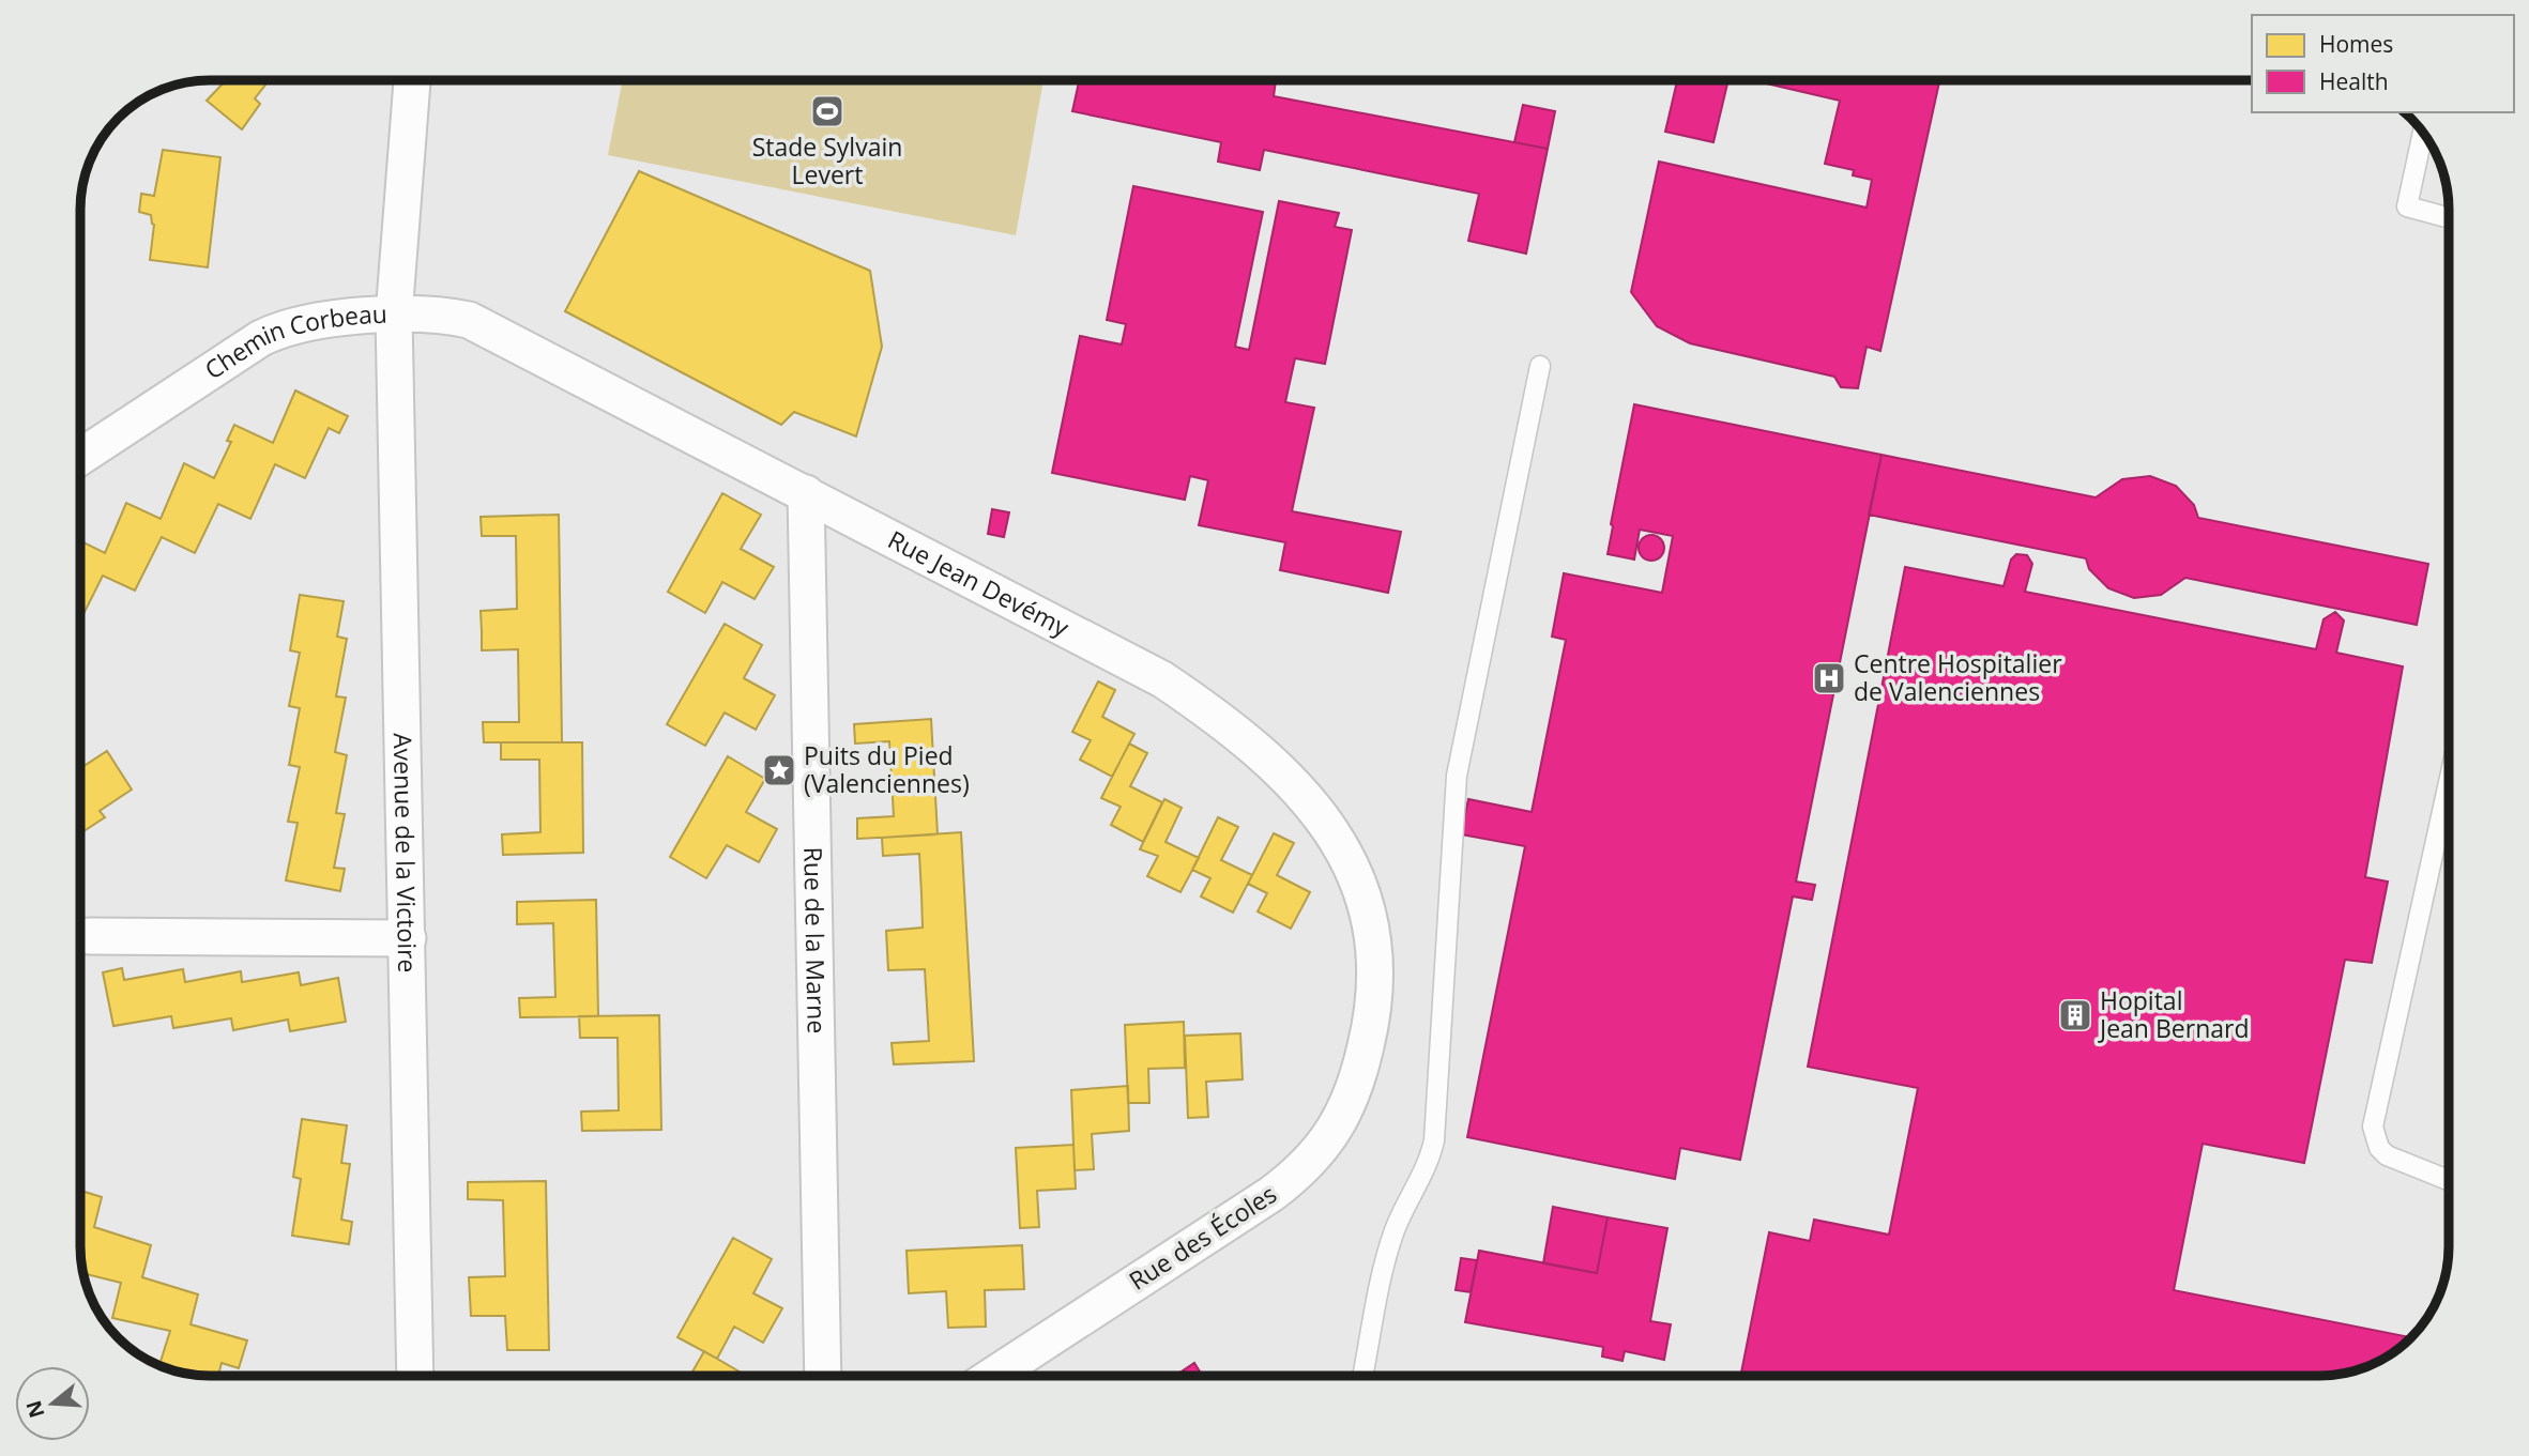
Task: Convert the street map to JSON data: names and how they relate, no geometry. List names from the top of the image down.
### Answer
{
  "streets": {
    "street": [
      "Chemin Corbeau",
      "Rue Jean Devémy",
      "Avenue de la Victoire",
      "Rue de la Marne",
      "Rue des Écoles"
    ]
  },
  "crossings": [
    ["Chemin Corbeau", "Rue Jean Devémy"],
    ["Chemin Corbeau", "Avenue de la Victoire"],
    ["Rue Jean Devémy", "Avenue de la Victoire"],
    ["Rue Jean Devémy", "Rue de la Marne"],
    ["Rue Jean Devémy", "Rue des Écoles"]
  ],
  "places": {
    "sports": ["Stade Sylvain Levert"],
    "hospital": ["Centre Hospitalier de Valenciennes"],
    "place": ["Puits du Pied (Valenciennes)"],
    "building": ["Hopital Jean Bernard"]
  },
  "legend": ["Homes", "Health"],
  "north": "left"
}
